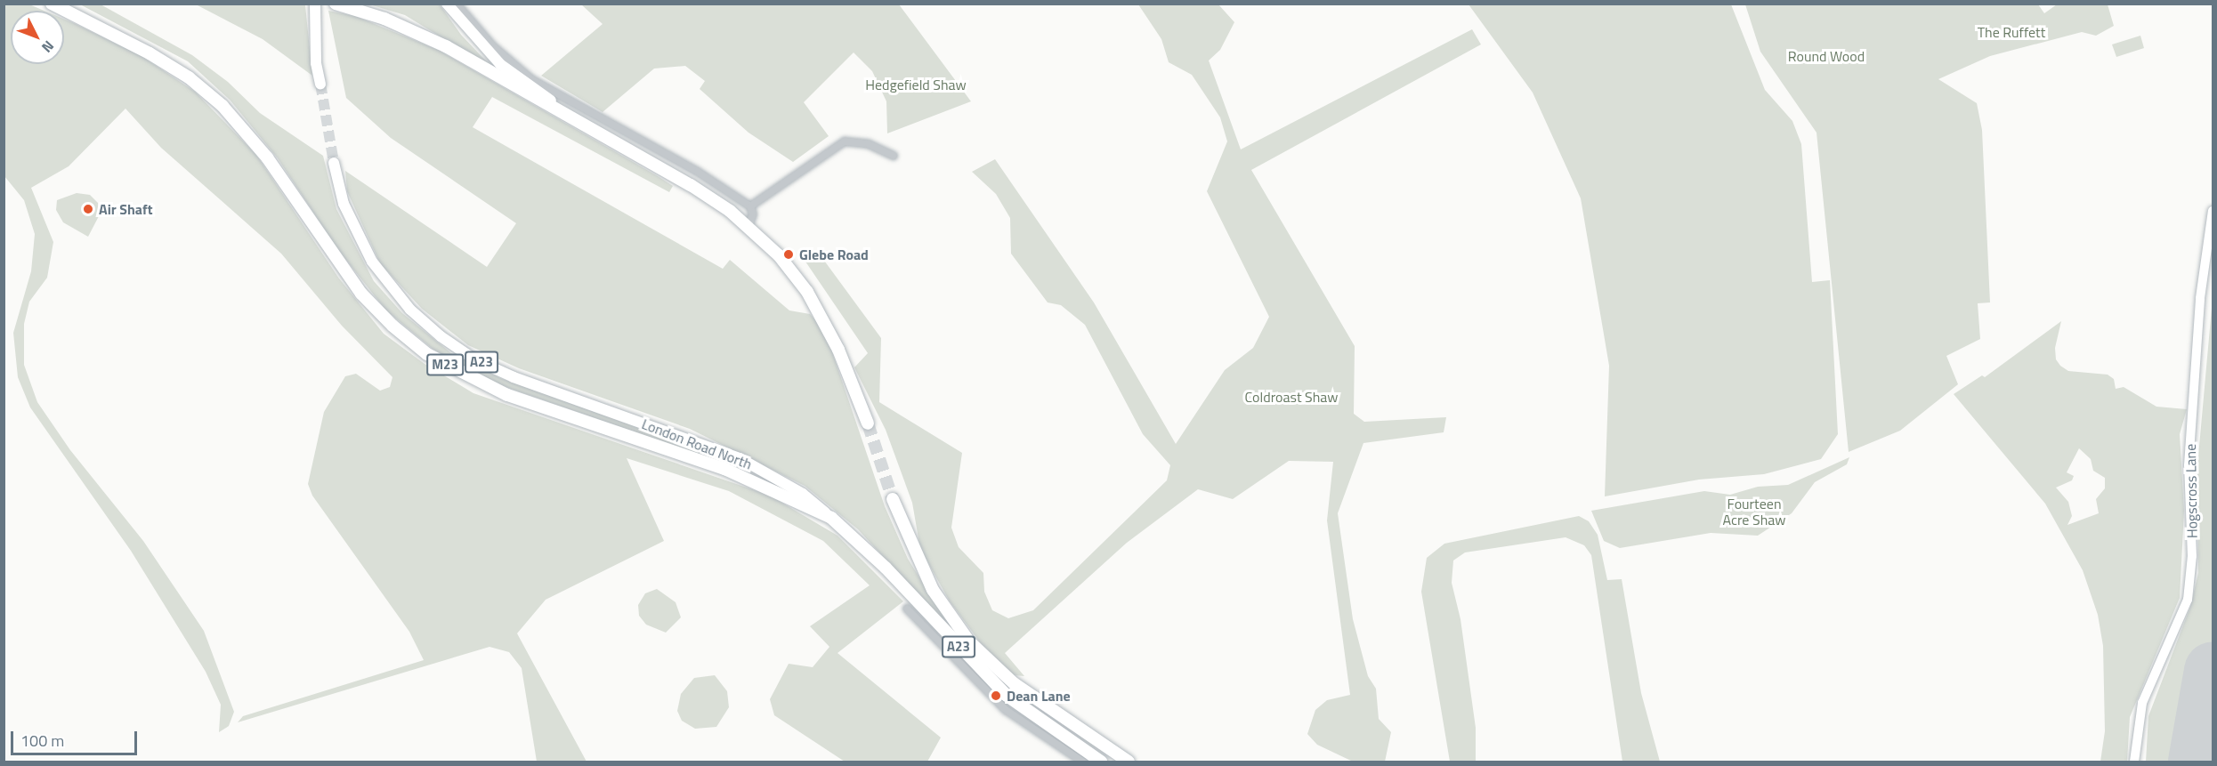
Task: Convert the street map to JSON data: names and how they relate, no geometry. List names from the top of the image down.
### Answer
{
  "streets": {
    "highway": ["A23", "M23", "London Road North"],
    "street": ["Hogscross Lane"]
  },
  "crossings": [
    ["M23", "London Road North"]
  ],
  "parks": [
    "The Ruffett",
    "Round Wood",
    "Hedgefield Shaw",
    "Coldroast Shaw",
    "Fourteen Acre Shaw"
  ],
  "places": ["Air Shaft", "Glebe Road", "Dean Lane"],
  "scale_bar": "100 m",
  "north": "bottom right"
}
